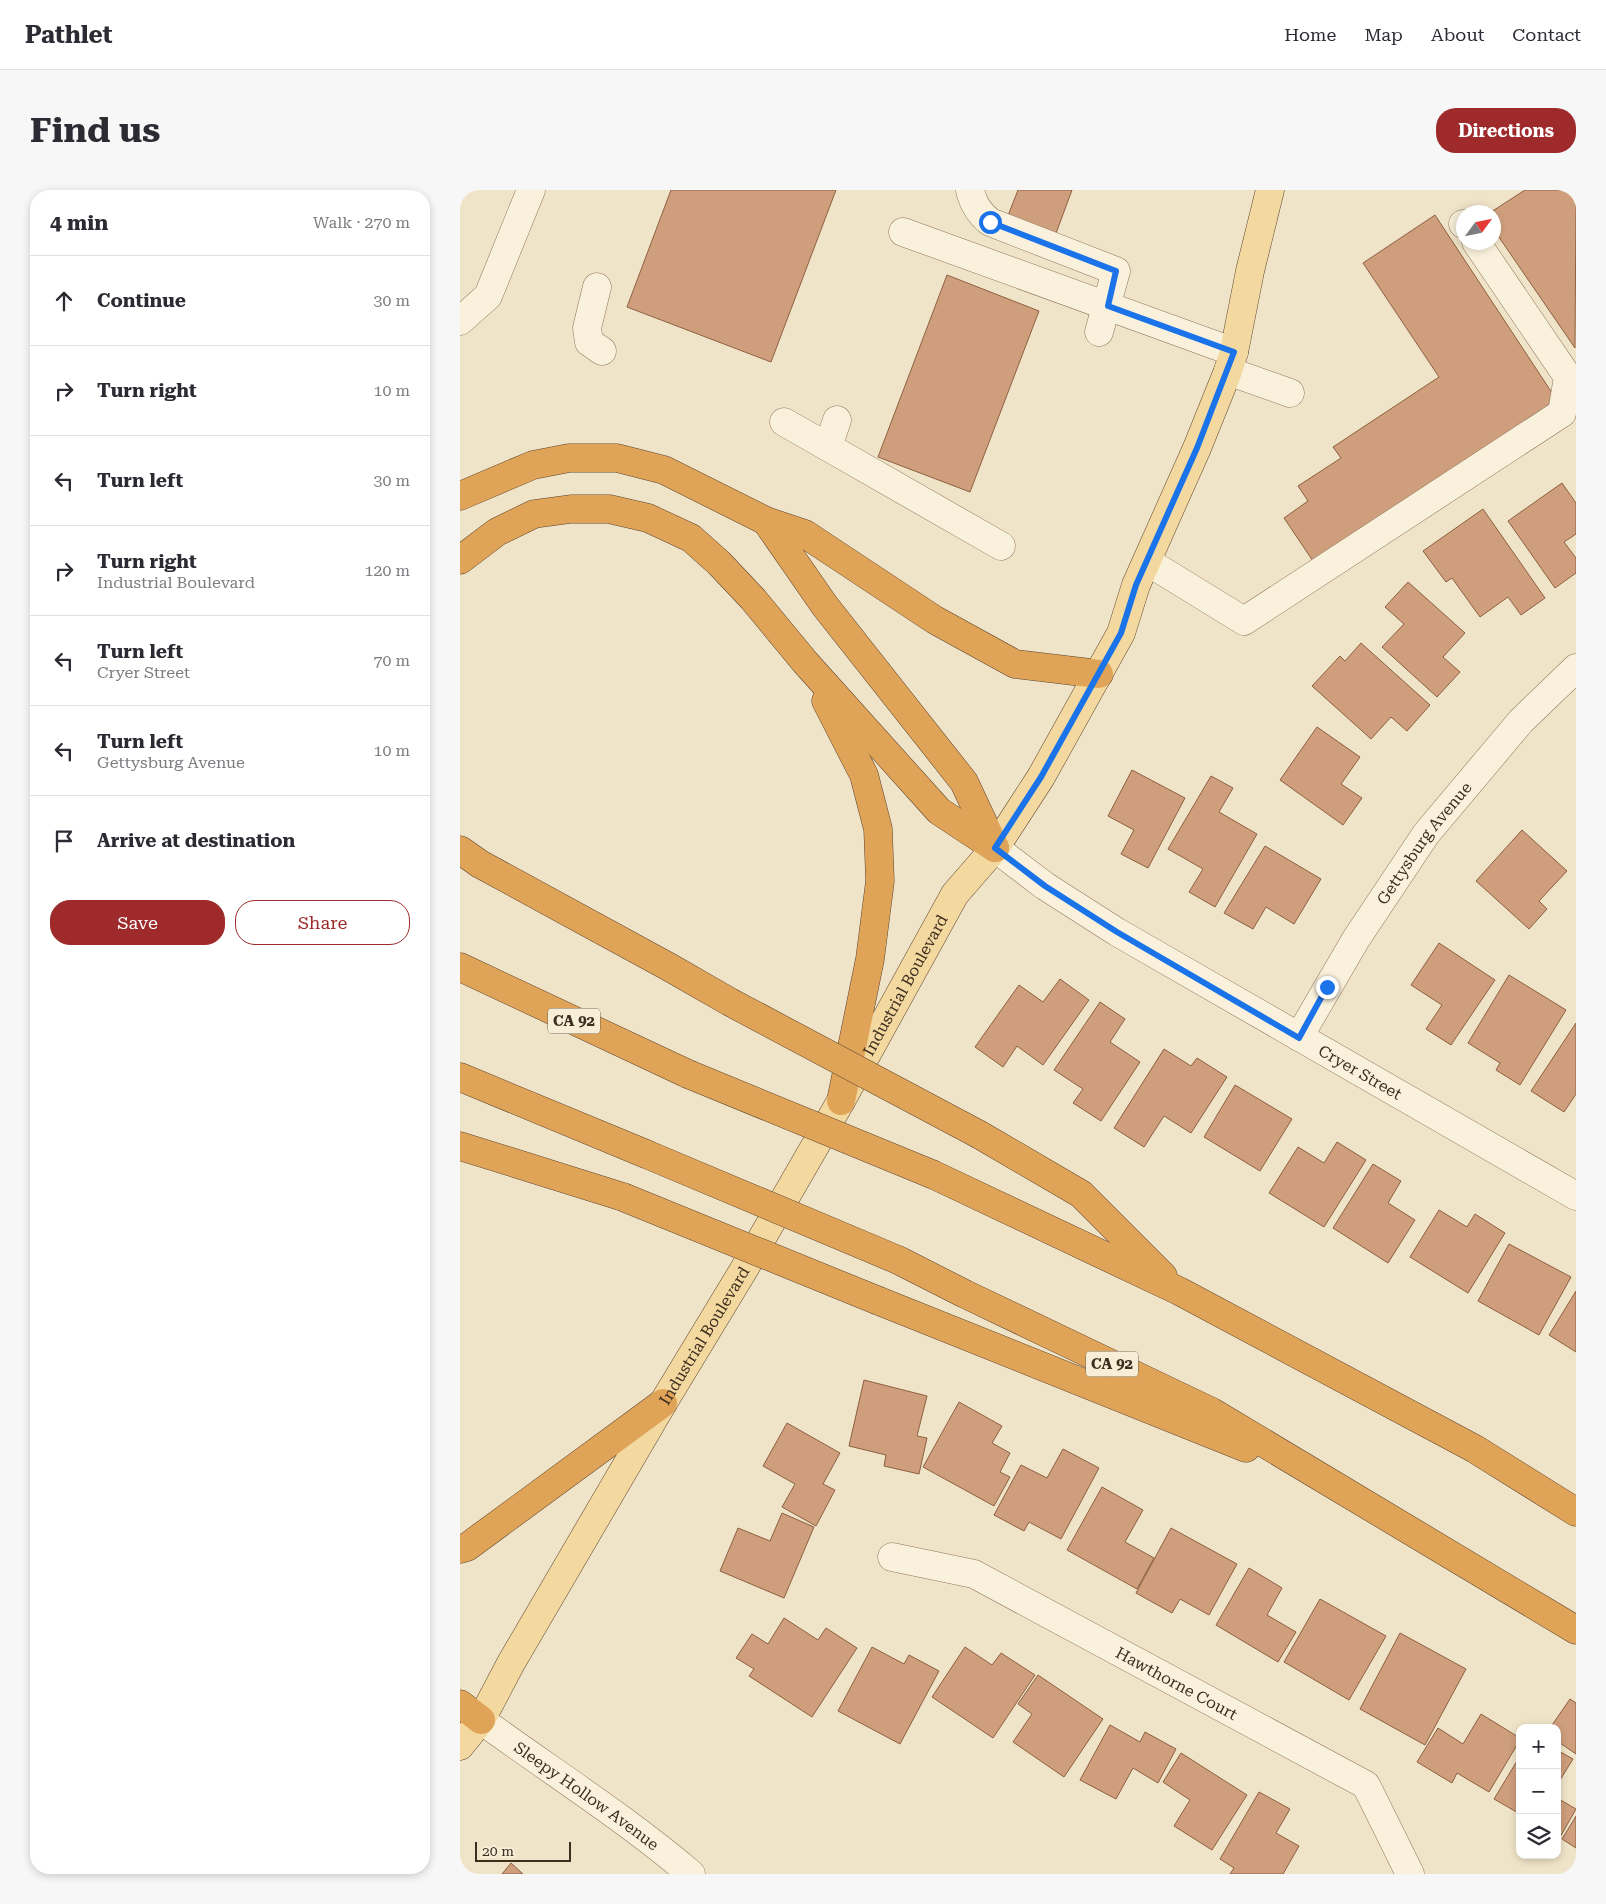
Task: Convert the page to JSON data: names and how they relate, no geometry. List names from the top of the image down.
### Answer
{
  "streets": {
    "highway": ["CA 92"],
    "main road": ["Industrial Boulevard"],
    "street": [
      "Gettysburg Avenue",
      "Cryer Street",
      "Hawthorne Court",
      "Sleepy Hollow Avenue"
    ]
  },
  "crossings": [
    ["Gettysburg Avenue", "Cryer Street"],
    ["Industrial Boulevard", "Cryer Street"],
    ["Industrial Boulevard", "Sleepy Hollow Avenue"]
  ],
  "scale_bar": "20 m",
  "north": "top right",
  "page": {
    "header": "Pathlet",
    "nav": [
      "Home",
      "Map",
      "About",
      "Contact"
    ],
    "buttons": [
      "Directions",
      ["Save", "Share"]
    ],
    "title": "Find us",
    "heading": ["4 min", "Walk · 270 m"],
    "list": [
      ["Continue", "30 m"],
      ["Turn right", "10 m"],
      ["Turn left", "30 m"],
      ["Turn right", "Industrial Boulevard", "120 m"],
      ["Turn left", "Cryer Street", "70 m"],
      ["Turn left", "Gettysburg Avenue", "10 m"],
      "Arrive at destination"
    ],
    "map_buttons": ["+", "−"],
    "scale": "20 m"
  }
}
